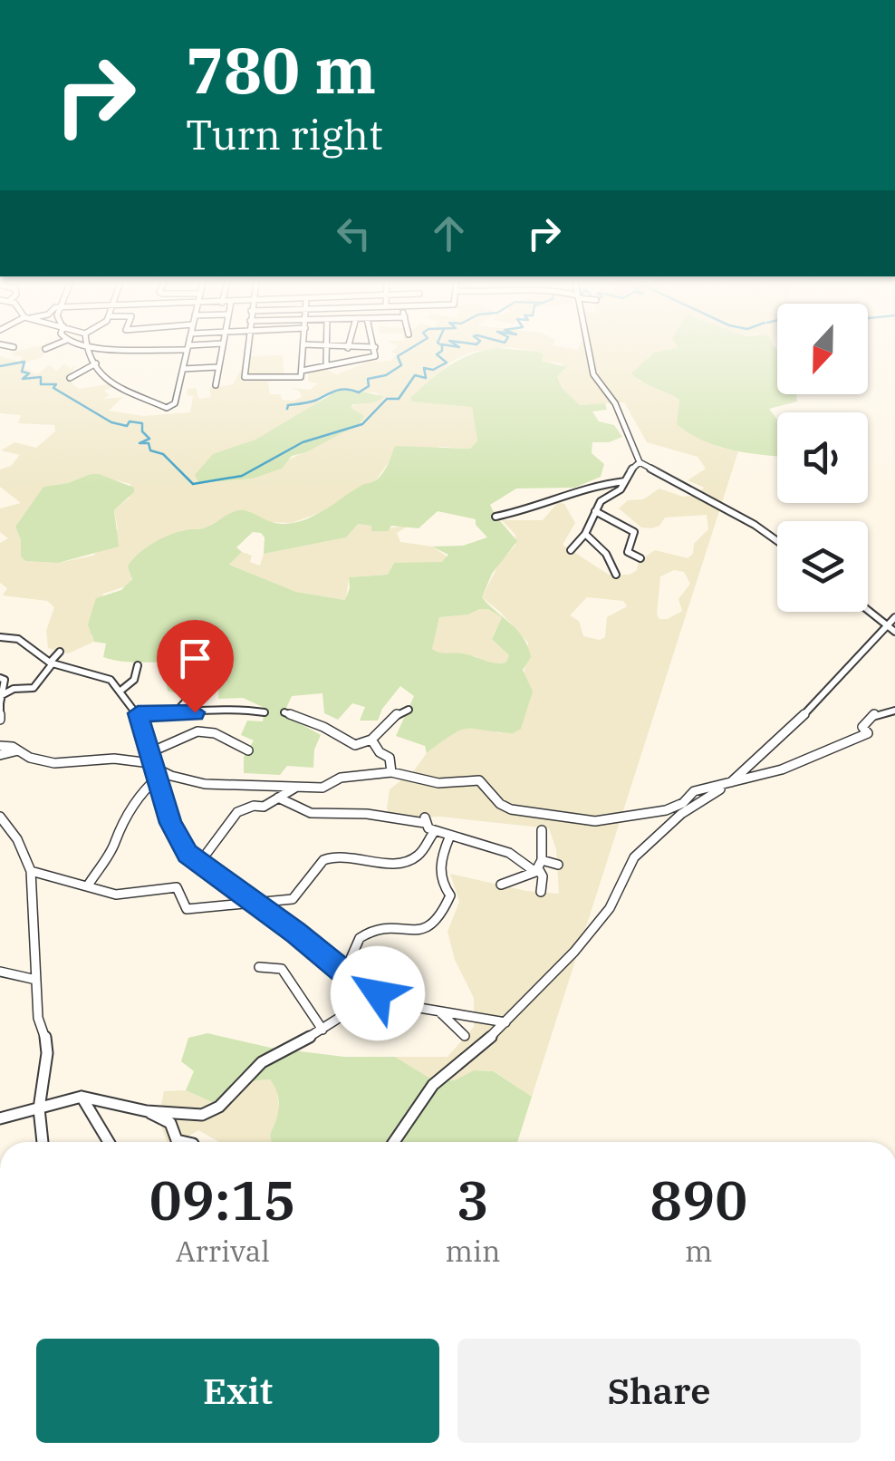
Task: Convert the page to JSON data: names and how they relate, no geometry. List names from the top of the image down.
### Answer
{
  "north": "bottom",
  "page": {
    "turn": ["780 m", "Turn right"],
    "eta": [
      "09:15",
      "Arrival",
      "3",
      "min",
      "890",
      "m"
    ],
    "buttons": ["Exit", "Share"]
  }
}
